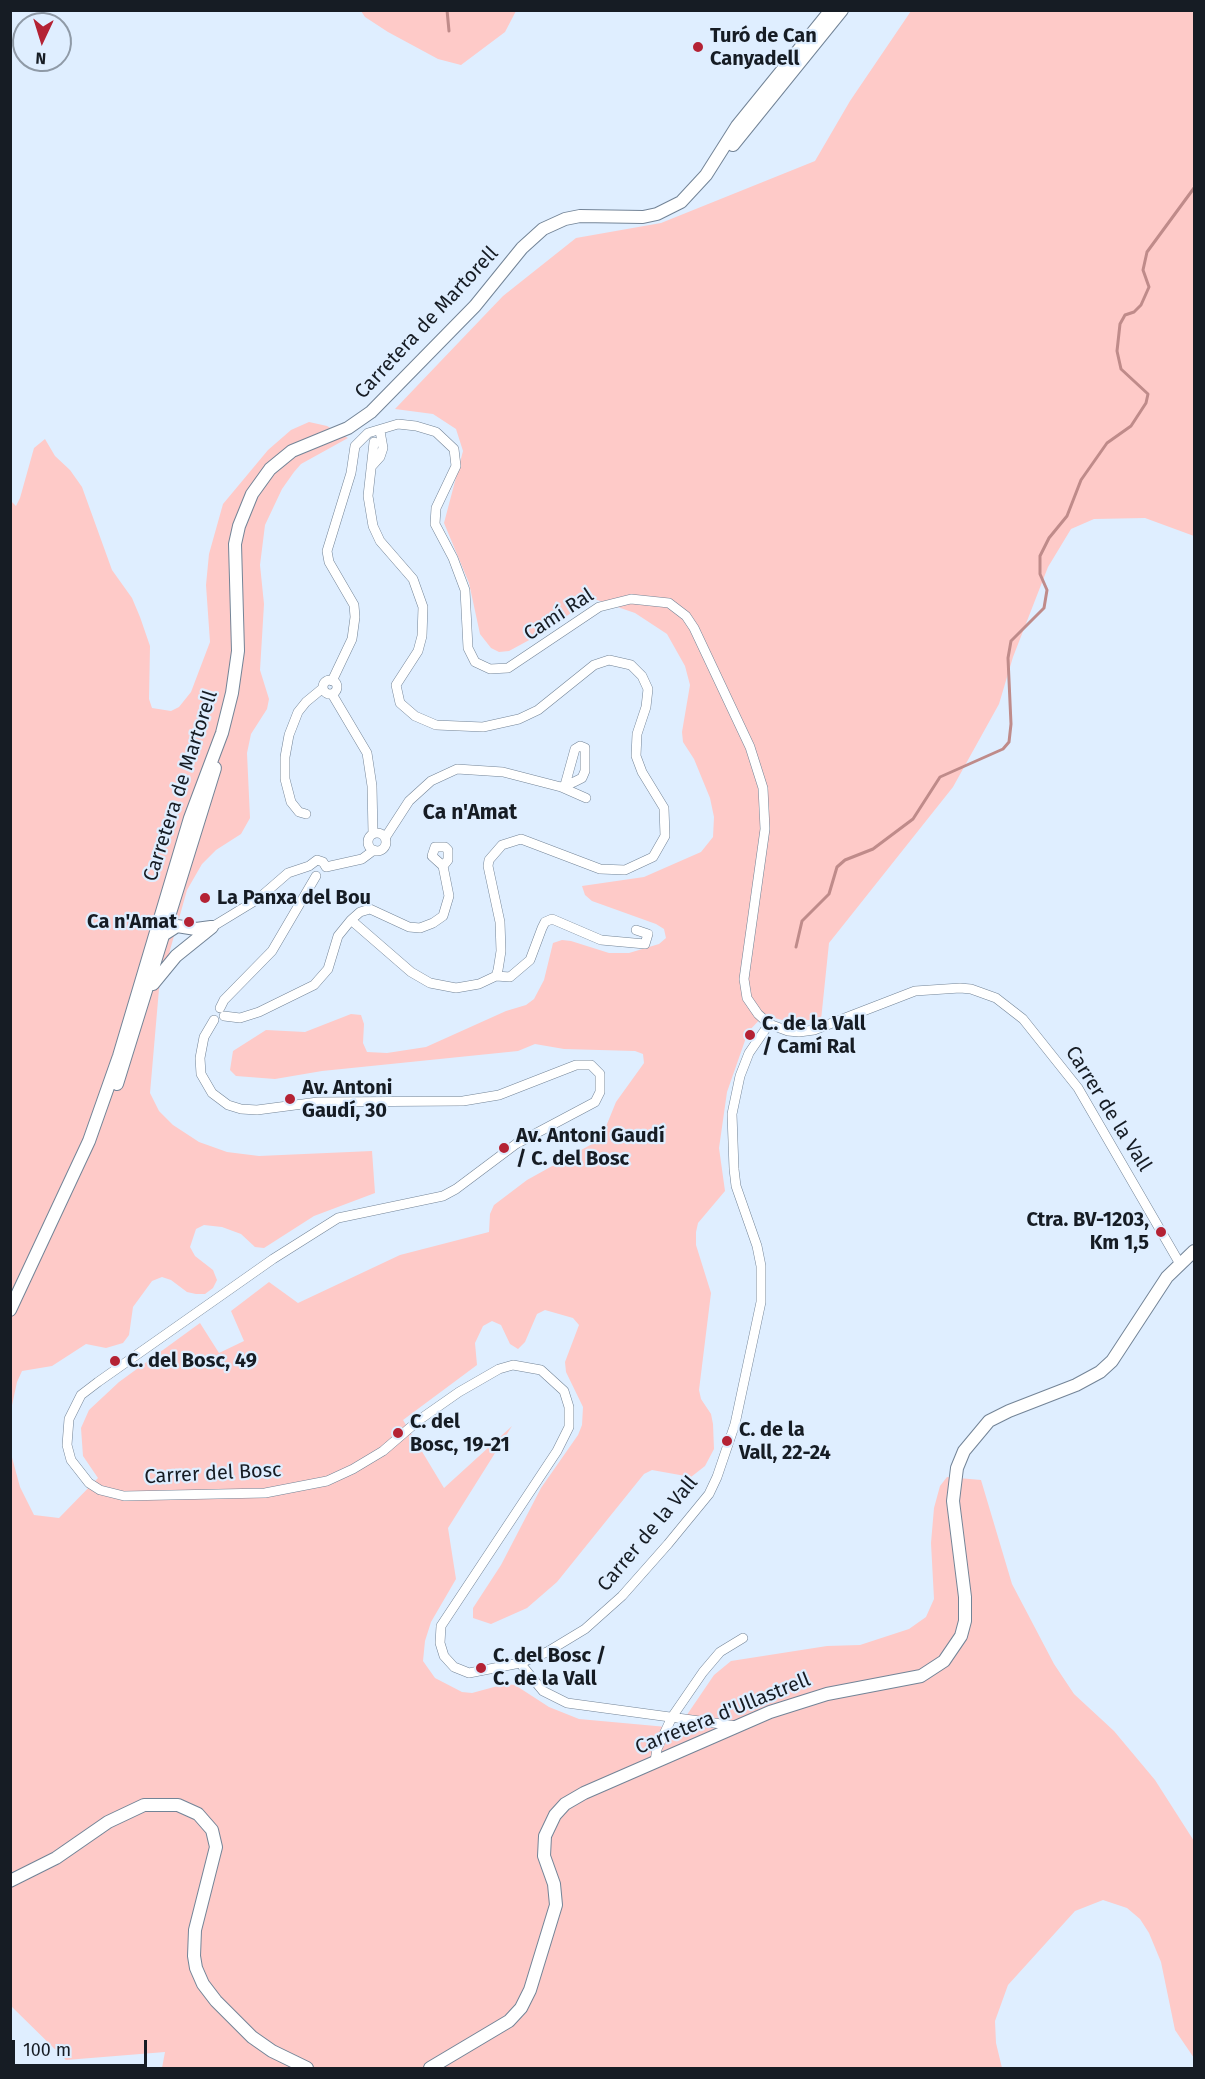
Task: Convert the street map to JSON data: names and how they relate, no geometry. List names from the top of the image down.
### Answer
{
  "streets": {
    "main road": ["Carretera de Martorell", "Carretera d'Ullastrell"],
    "street": ["Camí Ral", "Carrer de la Vall", "Carrer del Bosc"]
  },
  "crossings": [
    ["Camí Ral", "Carrer de la Vall"],
    ["Carrer de la Vall", "Carrer del Bosc"],
    ["Carrer de la Vall", "Carretera d'Ullastrell"]
  ],
  "districts": ["Ca n'Amat"],
  "places": [
    "Turó de Can Canyadell",
    "La Panxa del Bou",
    "Ca n'Amat",
    "C. de la Vall / Camí Ral",
    "Av. Antoni Gaudí, 30",
    "Av. Antoni Gaudí / C. del Bosc",
    "Ctra. BV-1203, Km 1,5",
    "C. del Bosc, 49",
    "C. del Bosc, 19-21",
    "C. de la Vall, 22-24",
    "C. del Bosc / C. de la Vall"
  ],
  "scale_bar": "100 m",
  "north": "bottom"
}
